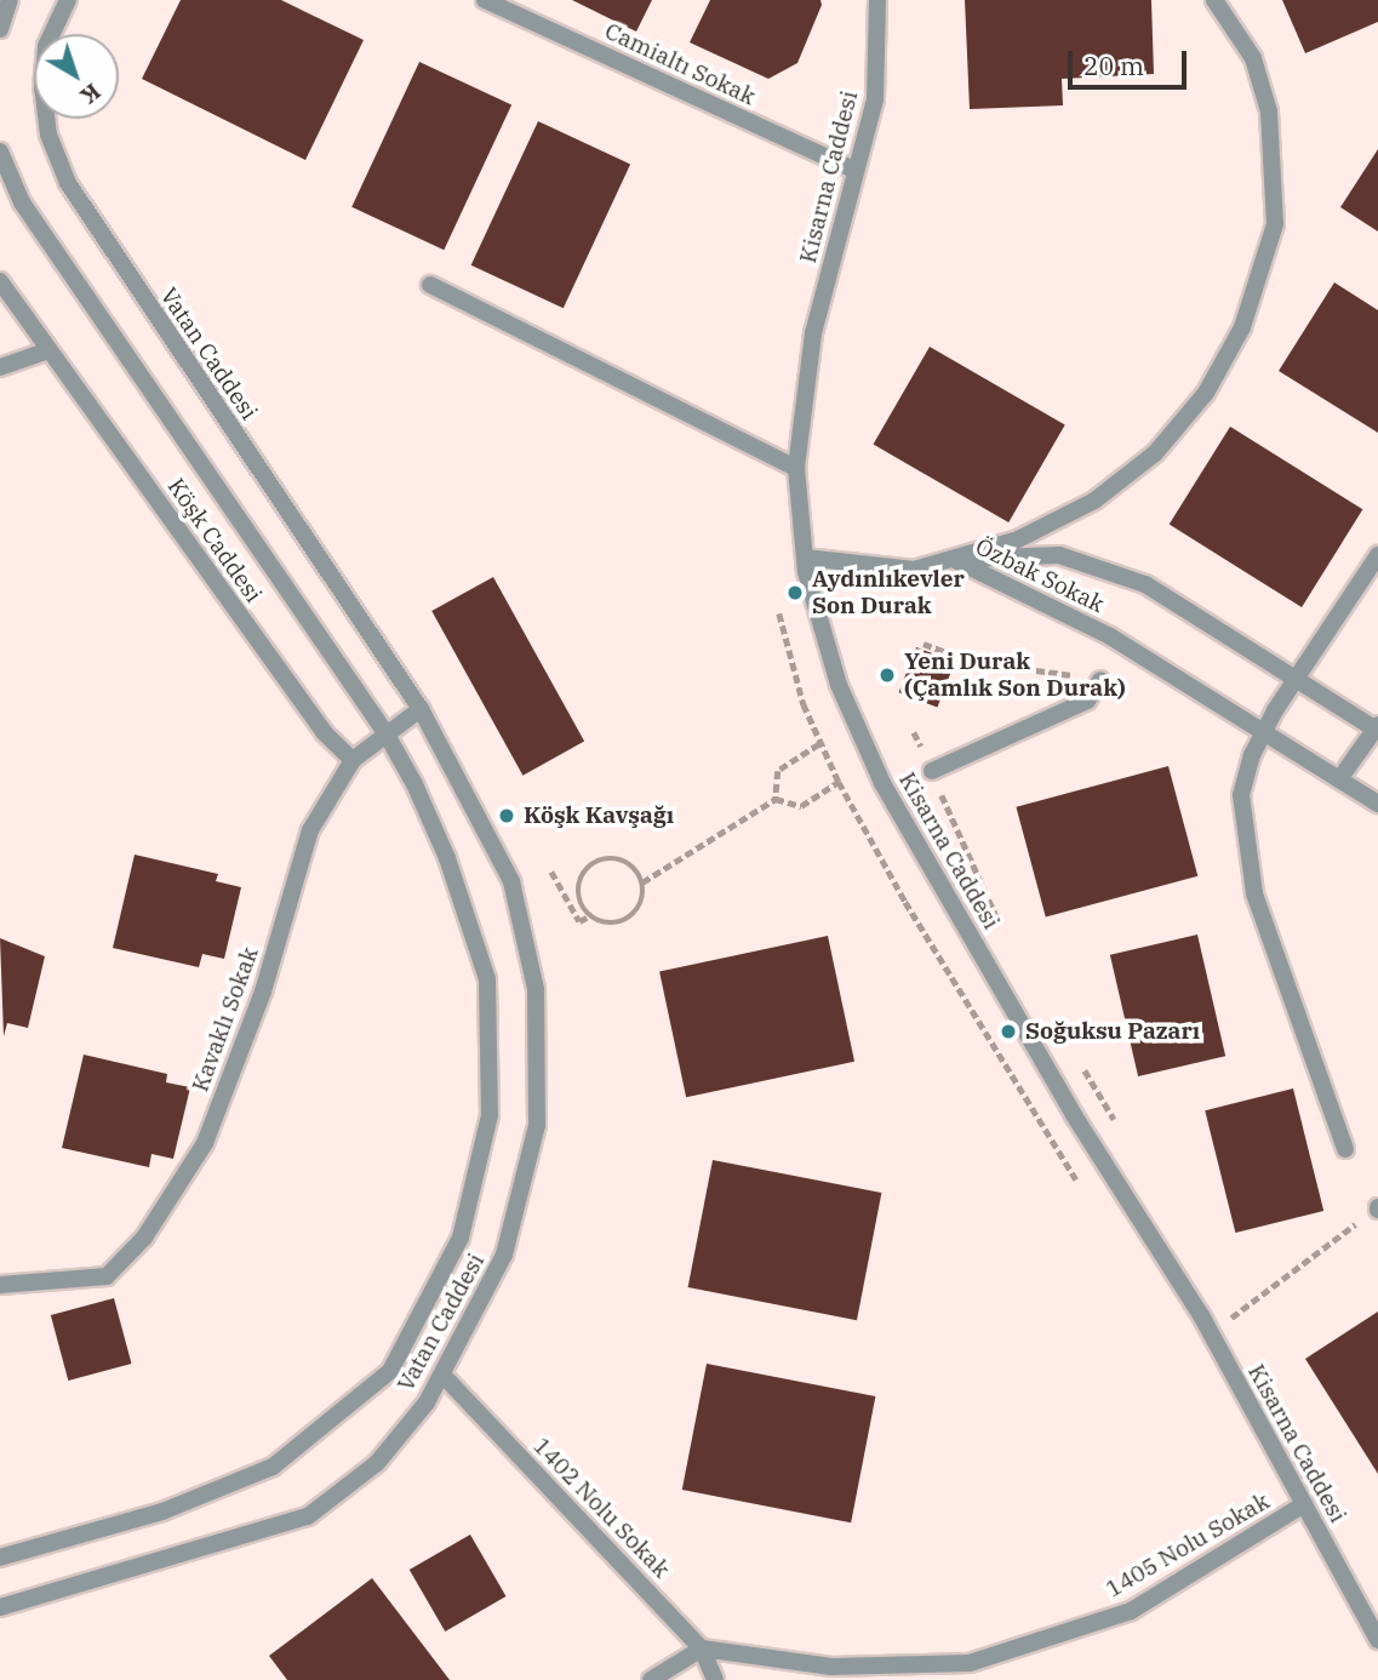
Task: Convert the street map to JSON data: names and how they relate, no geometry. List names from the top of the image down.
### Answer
{
  "streets": {
    "street": [
      "Camialtı Sokak",
      "Kisarna Caddesi",
      "Vatan Caddesi",
      "Köşk Caddesi",
      "Özbak Sokak",
      "Kavaklı Sokak",
      "1402 Nolu Sokak",
      "1405 Nolu Sokak"
    ]
  },
  "crossings": [
    ["Camialtı Sokak", "Kisarna Caddesi"],
    ["Kisarna Caddesi", "1405 Nolu Sokak"],
    ["Vatan Caddesi", "1402 Nolu Sokak"],
    ["Köşk Caddesi", "Kavaklı Sokak"],
    ["1402 Nolu Sokak", "1405 Nolu Sokak"]
  ],
  "places": [
    "Aydınlıkevler Son Durak",
    "Yeni Durak (Çamlık Son Durak)",
    "Köşk Kavşağı",
    "Soğuksu Pazarı"
  ],
  "scale_bar": "20 m",
  "north": "bottom right"
}
